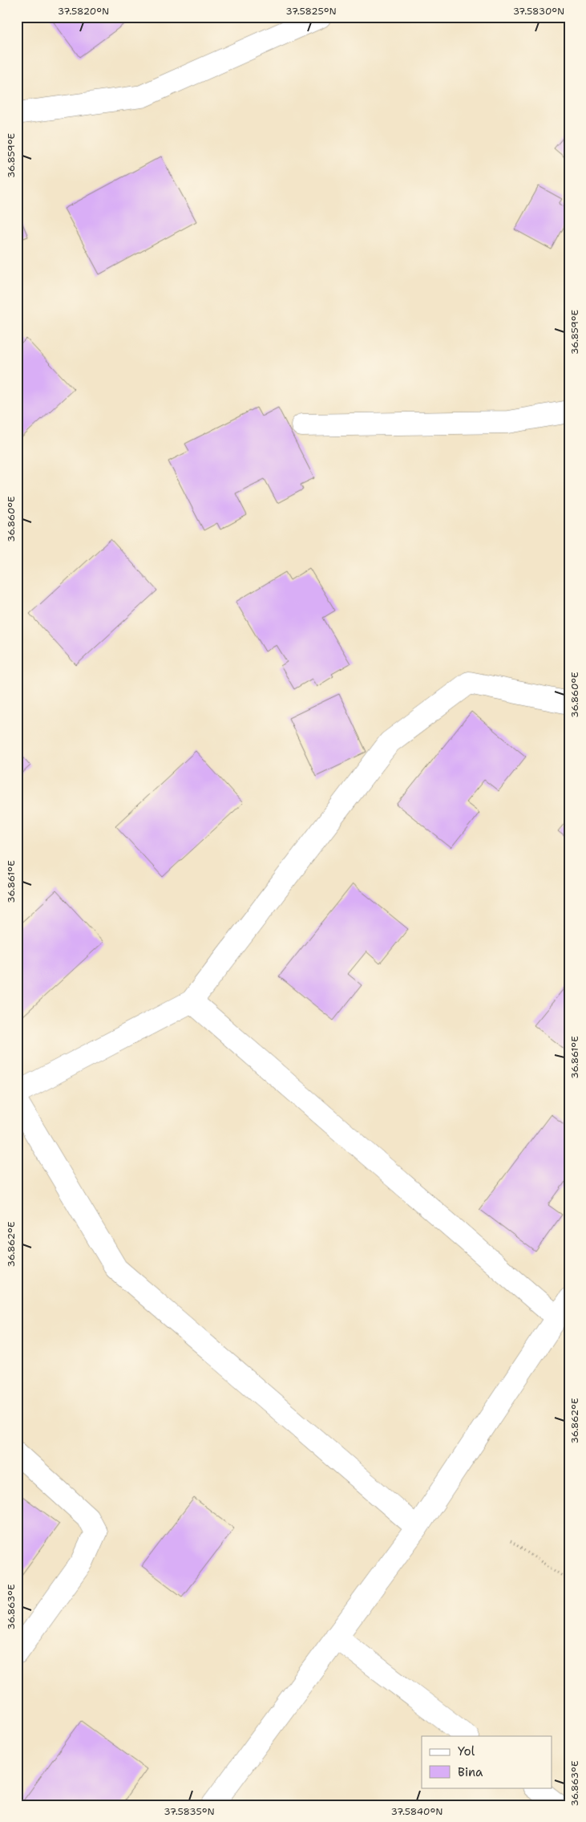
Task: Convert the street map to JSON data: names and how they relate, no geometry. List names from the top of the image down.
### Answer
{
  "legend": ["Yol", "Bina"],
  "coordinates": [
    "37.5820°N",
    "37.5825°N",
    "37.5830°N",
    "36.859°E",
    "36.860°E",
    "36.861°E",
    "36.862°E",
    "36.863°E",
    "37.5835°N",
    "37.5840°N"
  ]
}
